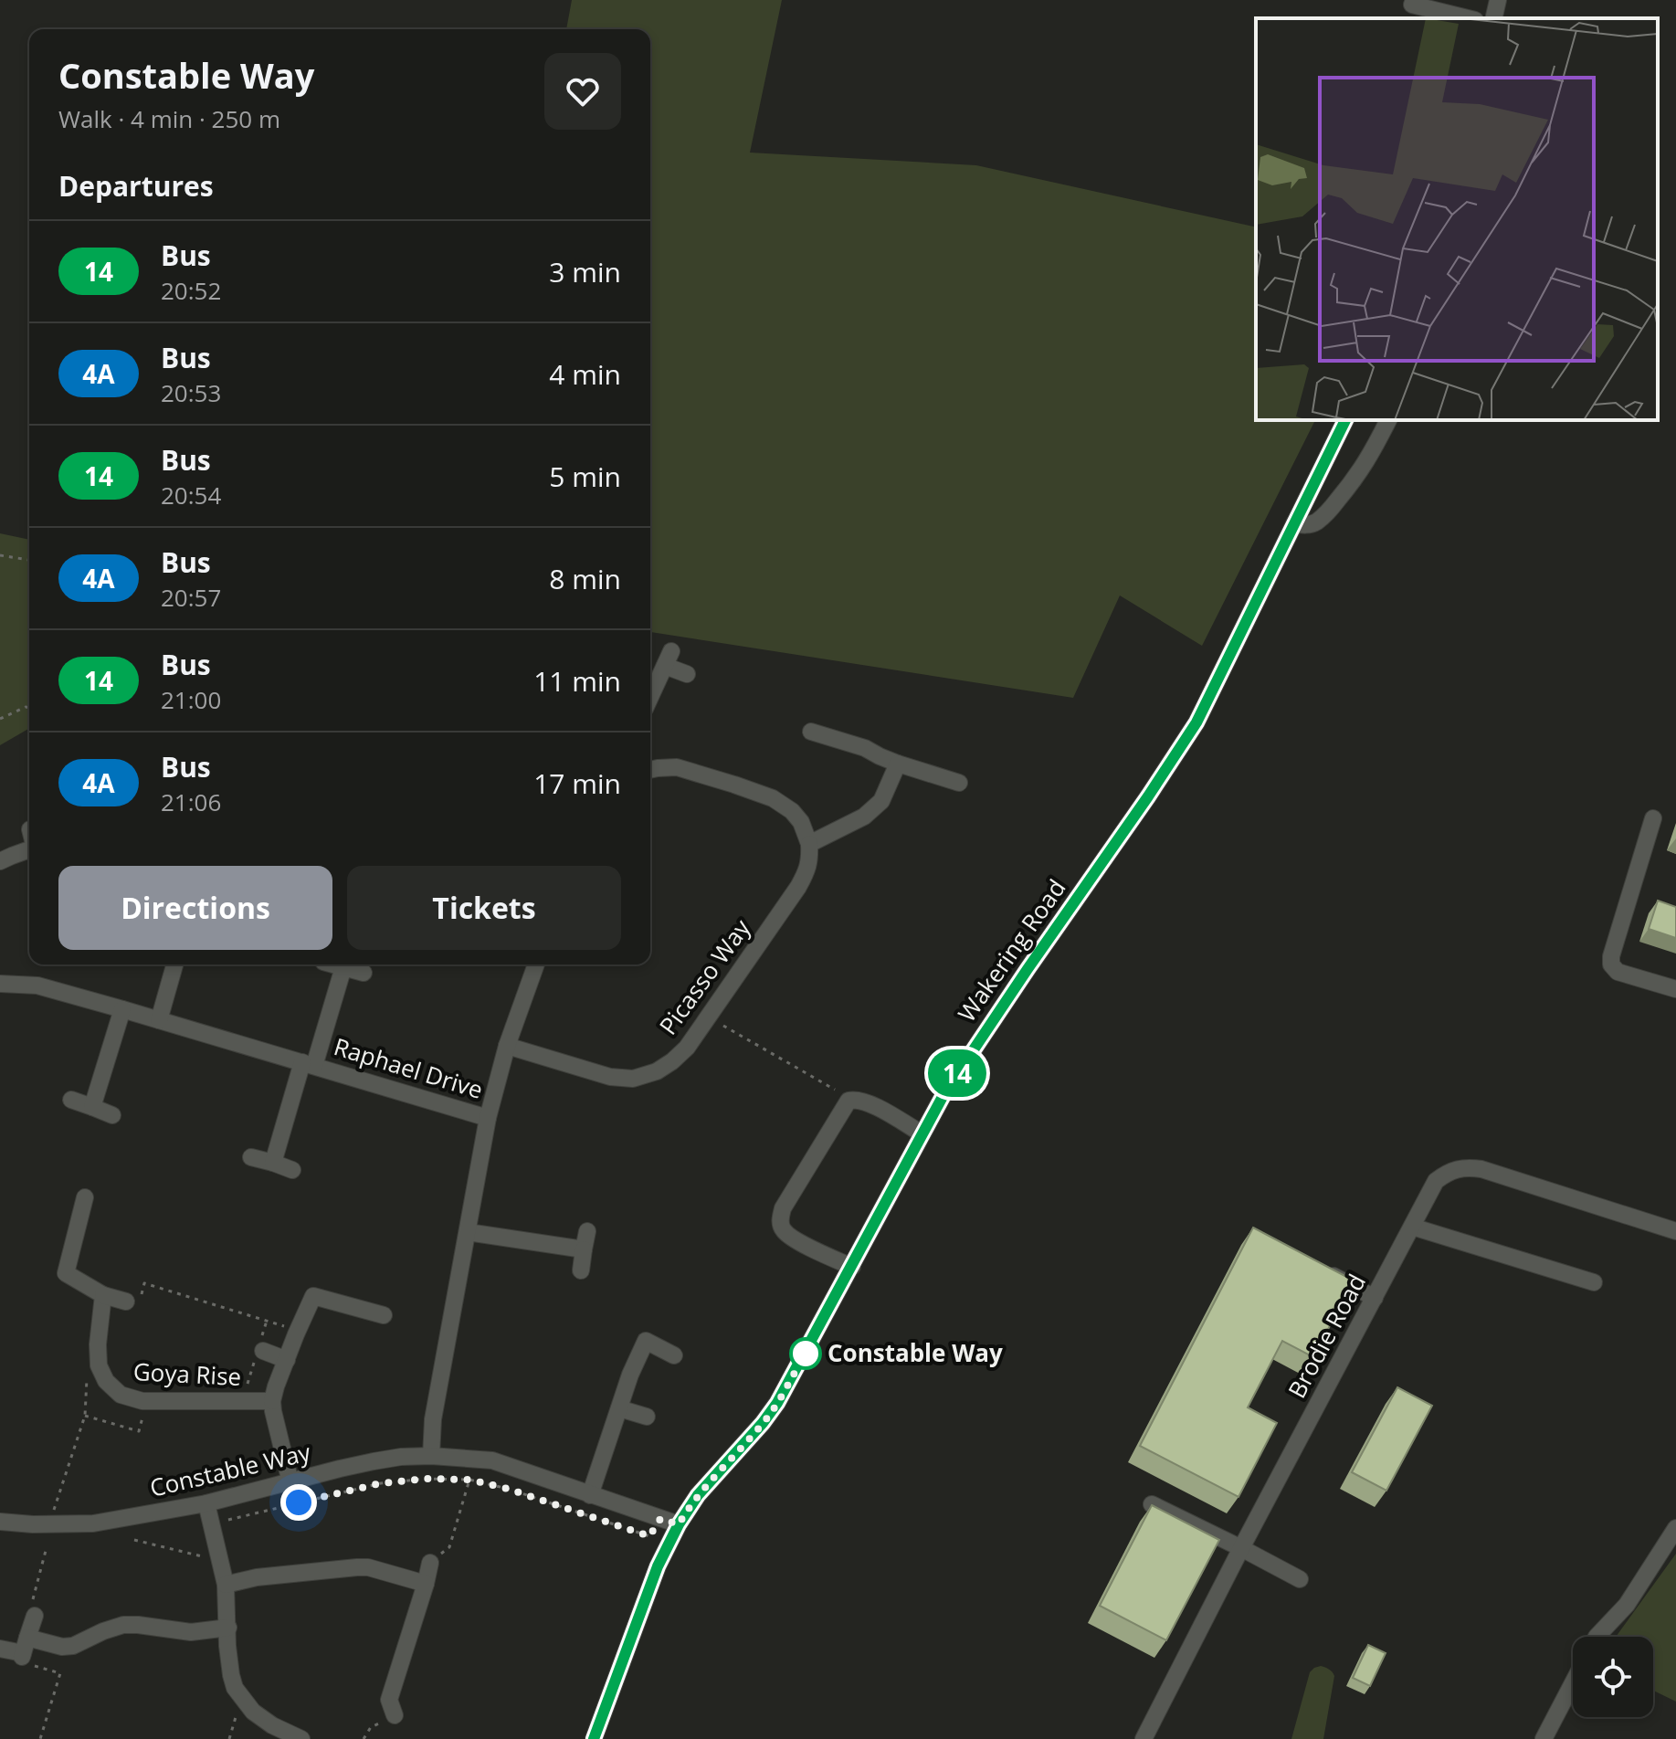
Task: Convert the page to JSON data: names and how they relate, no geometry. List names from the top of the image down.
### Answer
{
  "streets": {
    "street": [
      "Wakering Road",
      "Picasso Way",
      "Raphael Drive",
      "Brodie Road",
      "Goya Rise",
      "Constable Way"
    ]
  },
  "crossings": [
    ["Wakering Road", "Constable Way"],
    ["Goya Rise", "Constable Way"]
  ],
  "places": ["Constable Way"],
  "lines": ["bus line 14"],
  "page": {
    "on_map": "14",
    "heading": [
      ["Constable Way", "Walk · 4 min · 250 m"],
      "Departures"
    ],
    "list": [
      {
        "mark": "14",
        "name": "Bus",
        "note": "20:52",
        "value": "3 min"
      },
      {
        "mark": "4A",
        "name": "Bus",
        "note": "20:53",
        "value": "4 min"
      },
      {
        "mark": "14",
        "name": "Bus",
        "note": "20:54",
        "value": "5 min"
      },
      {
        "mark": "4A",
        "name": "Bus",
        "note": "20:57",
        "value": "8 min"
      },
      {
        "mark": "14",
        "name": "Bus",
        "note": "21:00",
        "value": "11 min"
      },
      {
        "mark": "4A",
        "name": "Bus",
        "note": "21:06",
        "value": "17 min"
      }
    ],
    "buttons": ["Directions", "Tickets"]
  }
}
